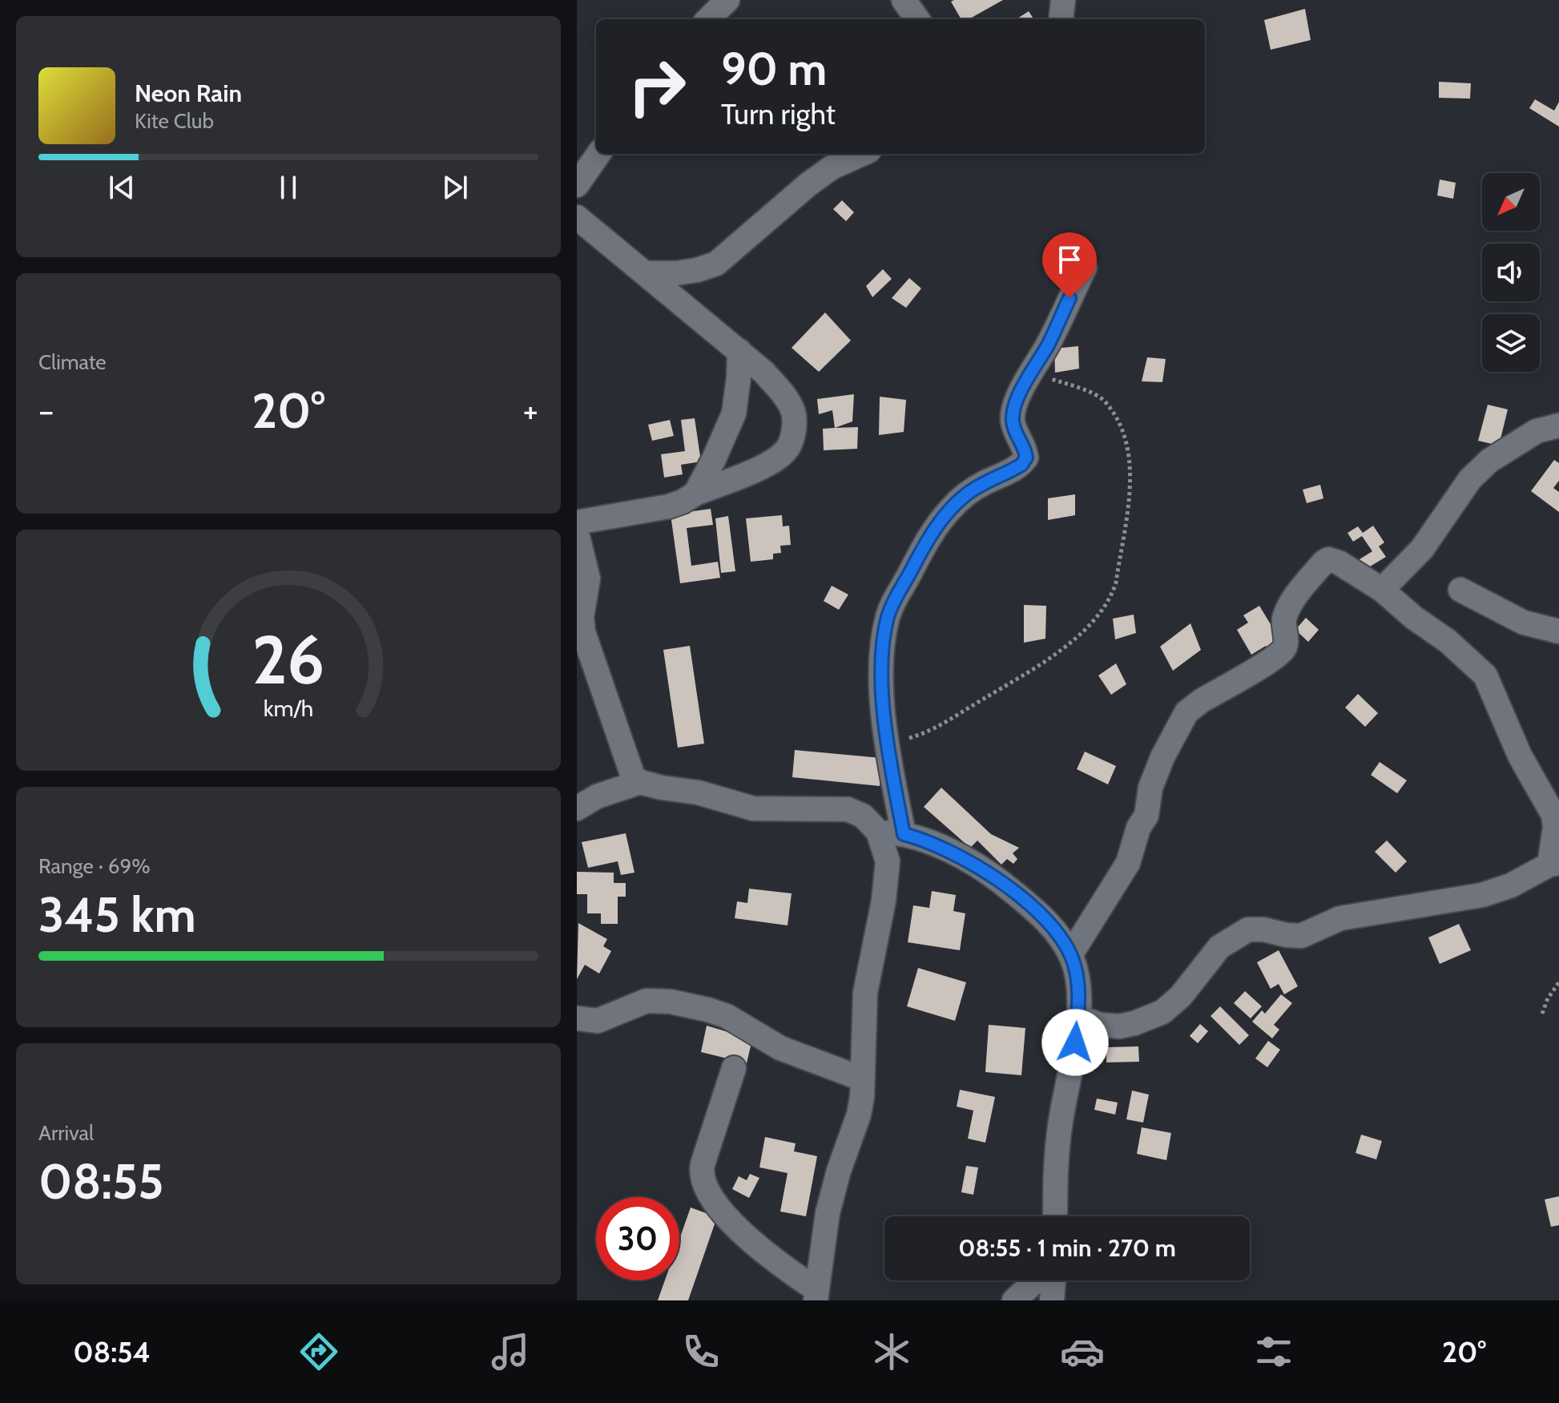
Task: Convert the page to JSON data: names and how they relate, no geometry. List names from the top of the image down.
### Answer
{
  "north": "bottom left",
  "page": {
    "turn": ["90 m", "Turn right"],
    "song": ["Neon Rain", "Kite Club"],
    "tile": [
      "Climate",
      ["Range · 69%", "345 km"],
      ["Arrival", "08:55"]
    ],
    "heat": ["−", "20°", "+"],
    "limit": "30",
    "trip": "08:55 · 1 min · 270 m",
    "tabs": ["08:54", "20°"],
    "gauge": ["26", "km/h"]
  }
}
